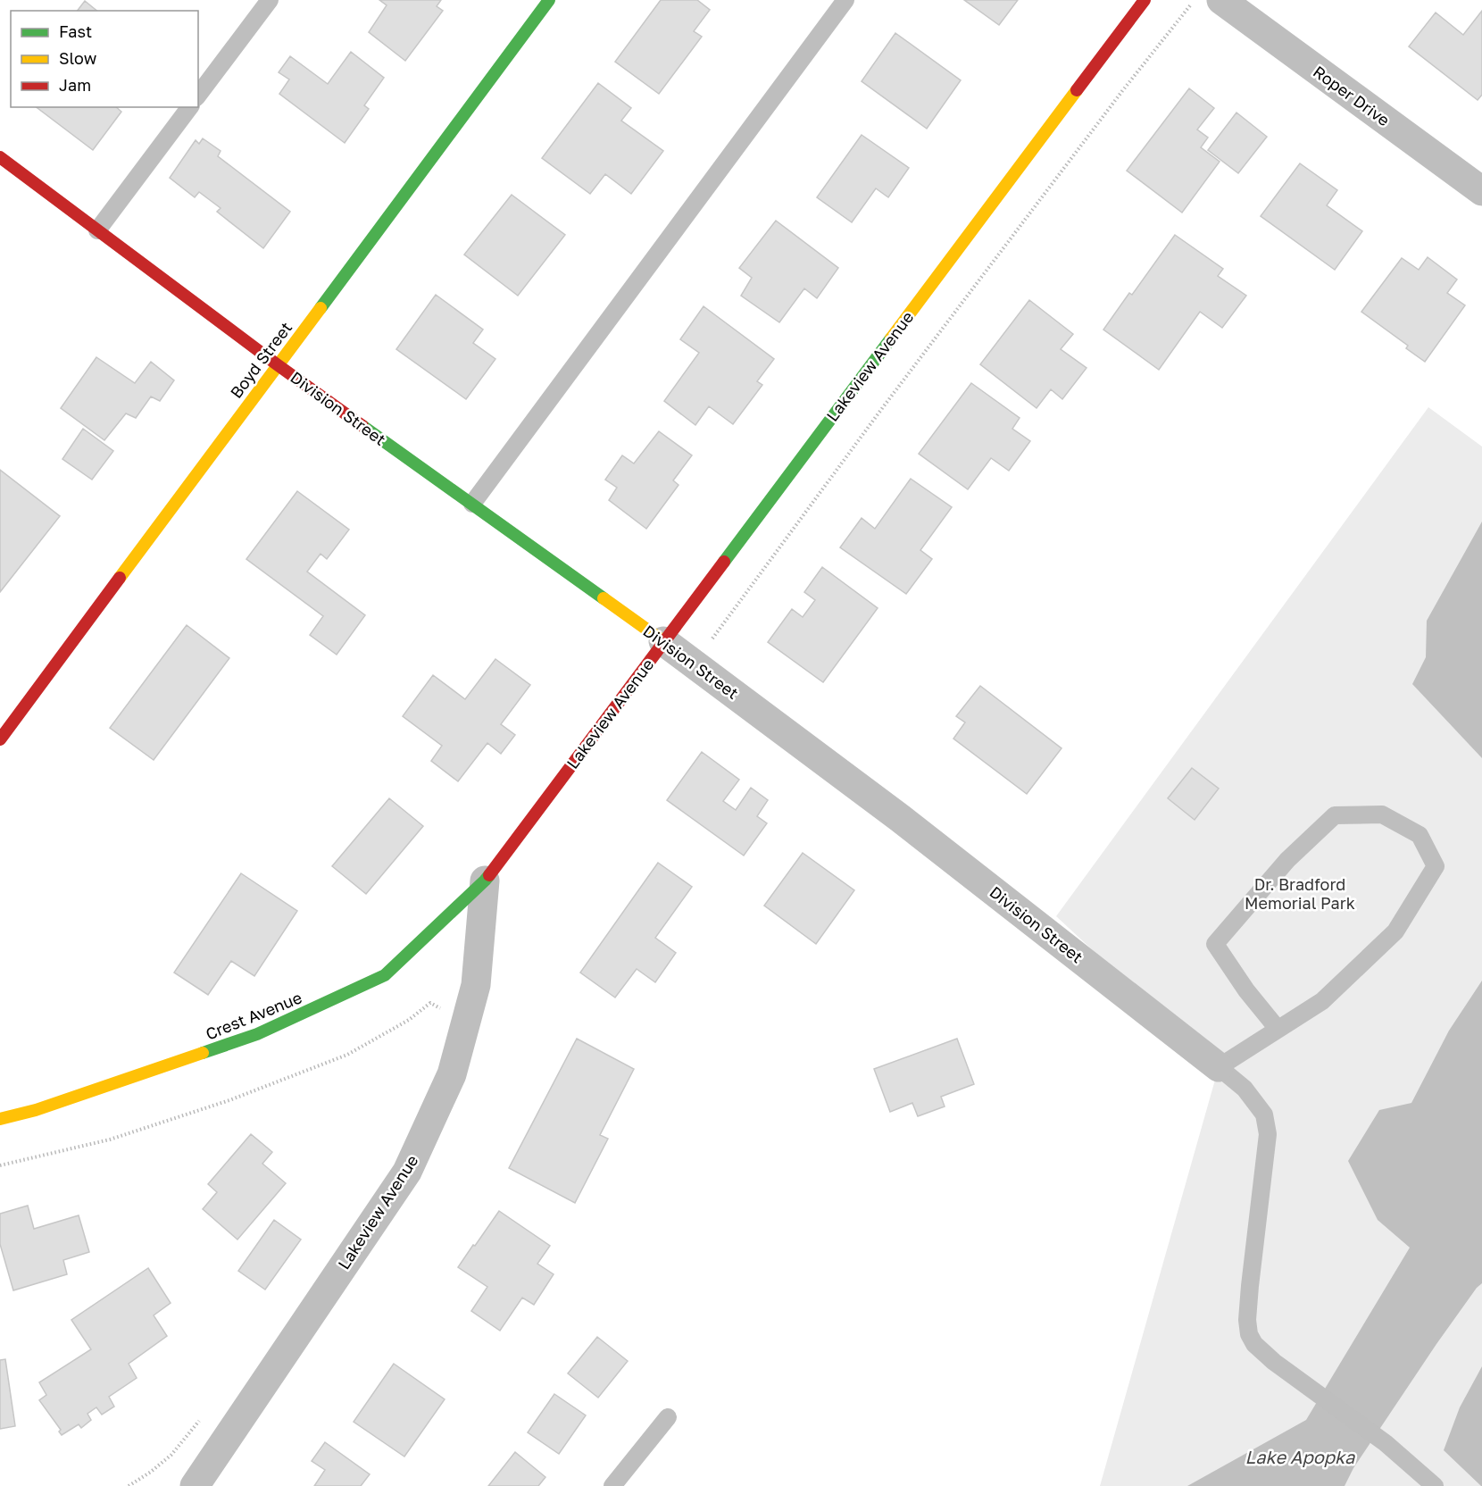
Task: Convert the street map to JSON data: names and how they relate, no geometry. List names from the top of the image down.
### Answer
{
  "streets": {
    "street": [
      "Roper Drive",
      "Boyd Street",
      "Lakeview Avenue",
      "Division Street",
      "Crest Avenue"
    ]
  },
  "crossings": [
    ["Boyd Street", "Division Street"],
    ["Lakeview Avenue", "Division Street"],
    ["Lakeview Avenue", "Crest Avenue"]
  ],
  "water": ["Lake Apopka"],
  "parks": ["Dr. Bradford Memorial Park"],
  "legend": ["Fast", "Slow", "Jam"]
}
